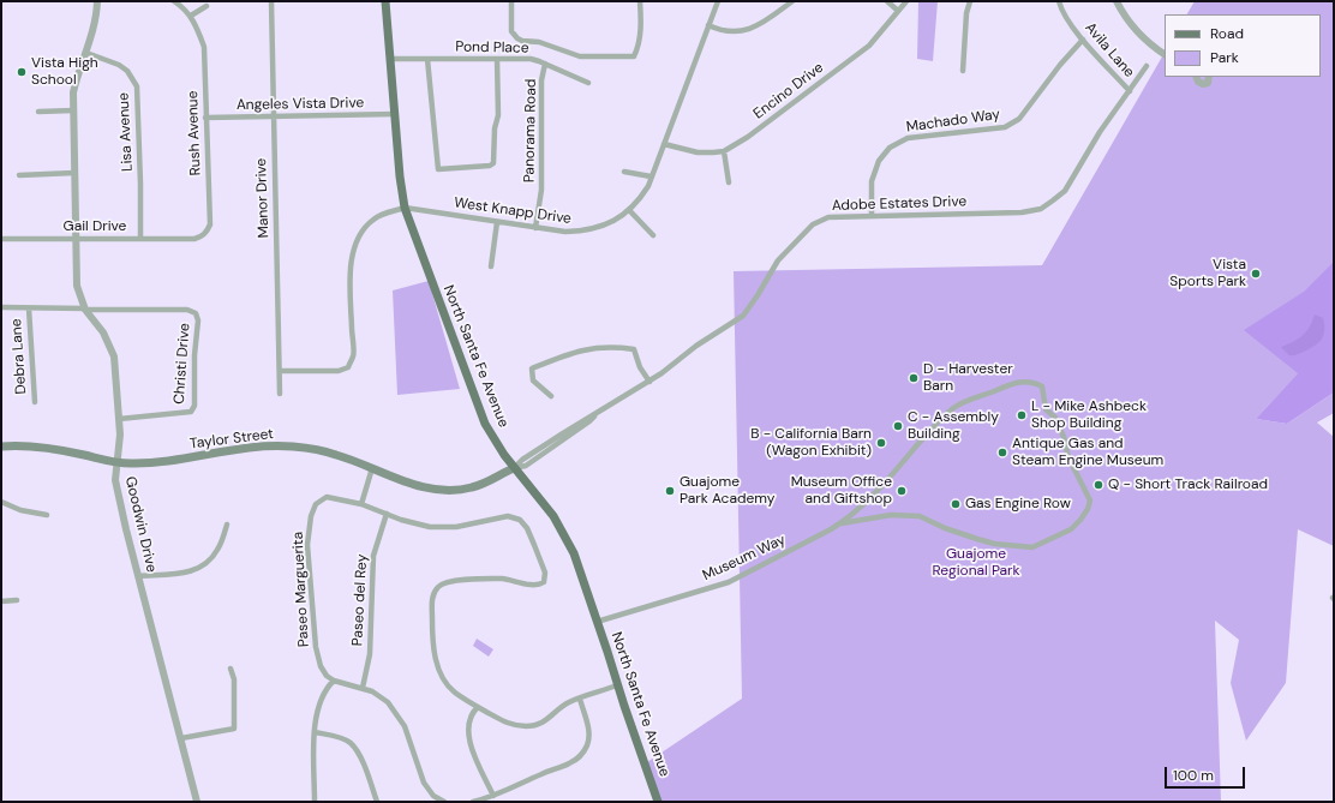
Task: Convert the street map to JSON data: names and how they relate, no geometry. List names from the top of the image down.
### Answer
{
  "streets": {
    "main road": ["North Santa Fe Avenue", "Taylor Street"],
    "street": [
      "Pond Place",
      "Avila Lane",
      "Encino Drive",
      "Angeles Vista Drive",
      "Machado Way",
      "Panorama Road",
      "Lisa Avenue",
      "Rush Avenue",
      "Manor Drive",
      "Adobe Estates Drive",
      "West Knapp Drive",
      "Gail Drive",
      "Debra Lane",
      "Christi Drive",
      "Goodwin Drive",
      "Museum Way",
      "Paseo Marguerita",
      "Paseo del Rey"
    ]
  },
  "crossings": [
    ["Pond Place", "Panorama Road"],
    ["Pond Place", "North Santa Fe Avenue"],
    ["Avila Lane", "Machado Way"],
    ["Avila Lane", "Adobe Estates Drive"],
    ["Encino Drive", "West Knapp Drive"],
    ["Angeles Vista Drive", "Rush Avenue"],
    ["Angeles Vista Drive", "Manor Drive"],
    ["Angeles Vista Drive", "North Santa Fe Avenue"],
    ["Machado Way", "Adobe Estates Drive"],
    ["Panorama Road", "West Knapp Drive"],
    ["Lisa Avenue", "Gail Drive"],
    ["Lisa Avenue", "Goodwin Drive"],
    ["Rush Avenue", "Gail Drive"],
    ["Adobe Estates Drive", "North Santa Fe Avenue"],
    ["Adobe Estates Drive", "Taylor Street"],
    ["West Knapp Drive", "North Santa Fe Avenue"],
    ["Gail Drive", "Goodwin Drive"],
    ["North Santa Fe Avenue", "Taylor Street"],
    ["North Santa Fe Avenue", "Museum Way"],
    ["North Santa Fe Avenue", "Paseo Marguerita"],
    ["Christi Drive", "Goodwin Drive"],
    ["Taylor Street", "Goodwin Drive"],
    ["Paseo Marguerita", "Paseo del Rey"]
  ],
  "parks": ["Guajome Regional Park"],
  "places": [
    "Vista High School",
    "Vista Sports Park",
    "D - Harvester Barn",
    "L - Mike Ashbeck Shop Building",
    "C - Assembly Building",
    "B - California Barn (Wagon Exhibit)",
    "Antique Gas and Steam Engine Museum",
    "Q - Short Track Railroad",
    "Guajome Park Academy",
    "Museum Office and Giftshop",
    "Gas Engine Row"
  ],
  "legend": ["Road", "Park"],
  "scale_bar": "100 m"
}
